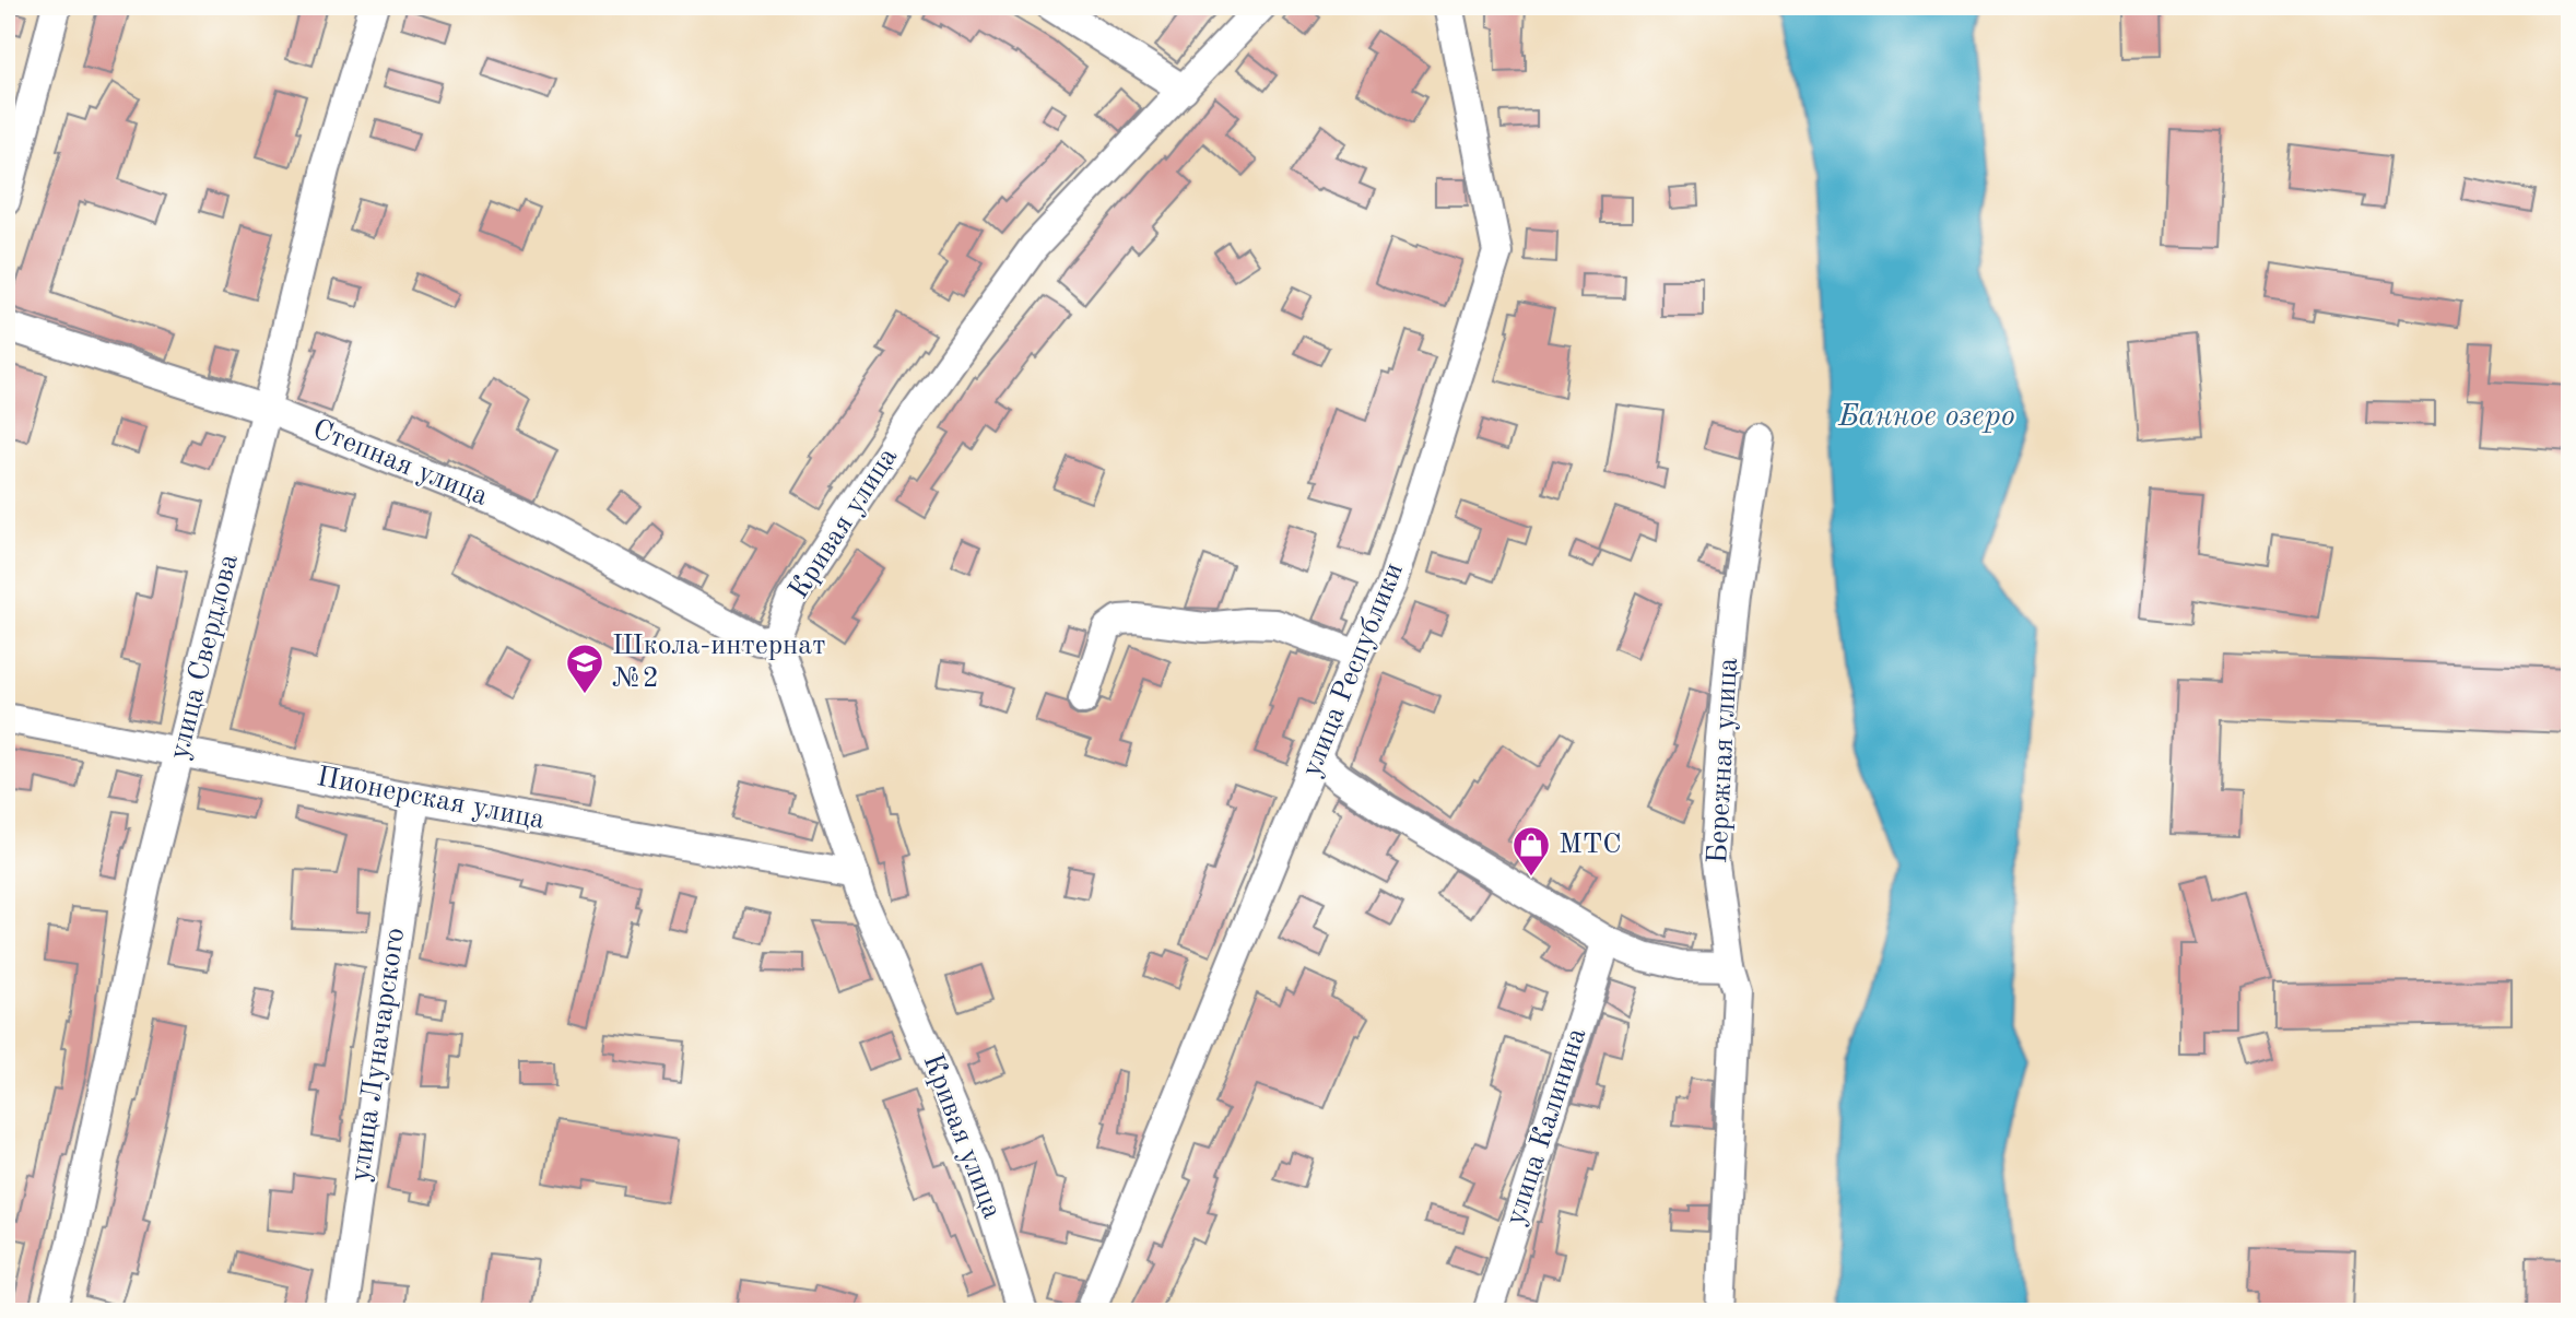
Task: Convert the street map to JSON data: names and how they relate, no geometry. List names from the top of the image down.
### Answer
{
  "streets": {
    "street": [
      "Степная улица",
      "Кривая улица",
      "улица Свердлова",
      "улица Республики",
      "Бережная улица",
      "Пионерская улица",
      "улица Луначарского",
      "улица Калинина"
    ]
  },
  "crossings": [
    ["Степная улица", "Кривая улица"],
    ["Степная улица", "улица Свердлова"],
    ["Кривая улица", "Пионерская улица"],
    ["улица Свердлова", "Пионерская улица"],
    ["Пионерская улица", "улица Луначарского"]
  ],
  "water": ["Банное озеро"],
  "places": {
    "school or university": ["Школа-интернат №2"],
    "shop": ["МТС"]
  }
}
